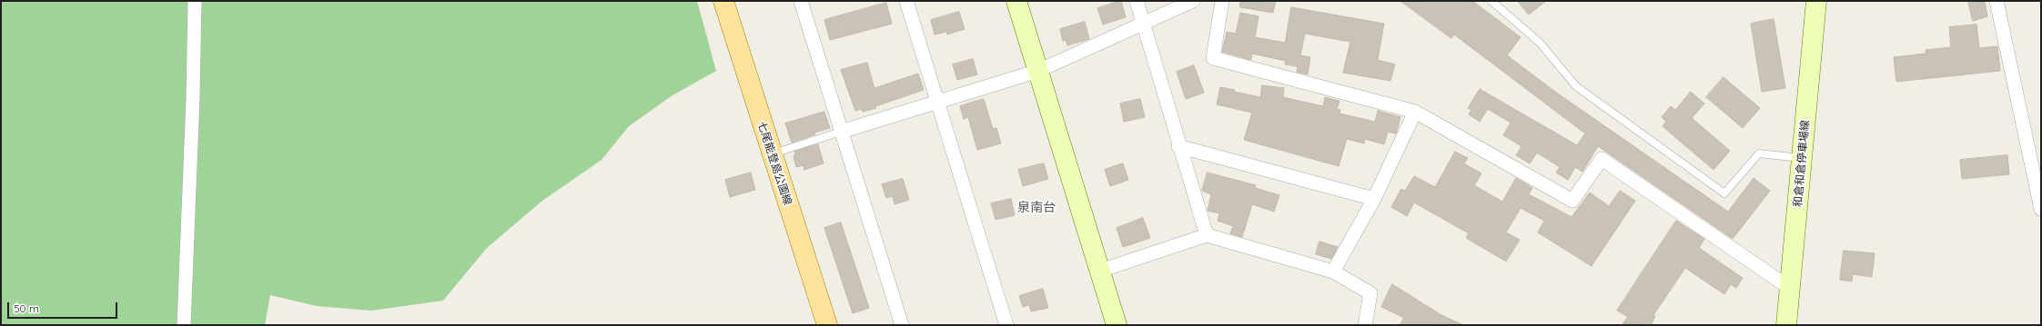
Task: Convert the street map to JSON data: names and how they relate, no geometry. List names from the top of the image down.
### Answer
{
  "streets": {
    "main road": ["七尾能登島公園線"],
    "street": ["和倉和倉停車場線"]
  },
  "districts": ["泉南台"],
  "scale_bar": "50 m"
}
